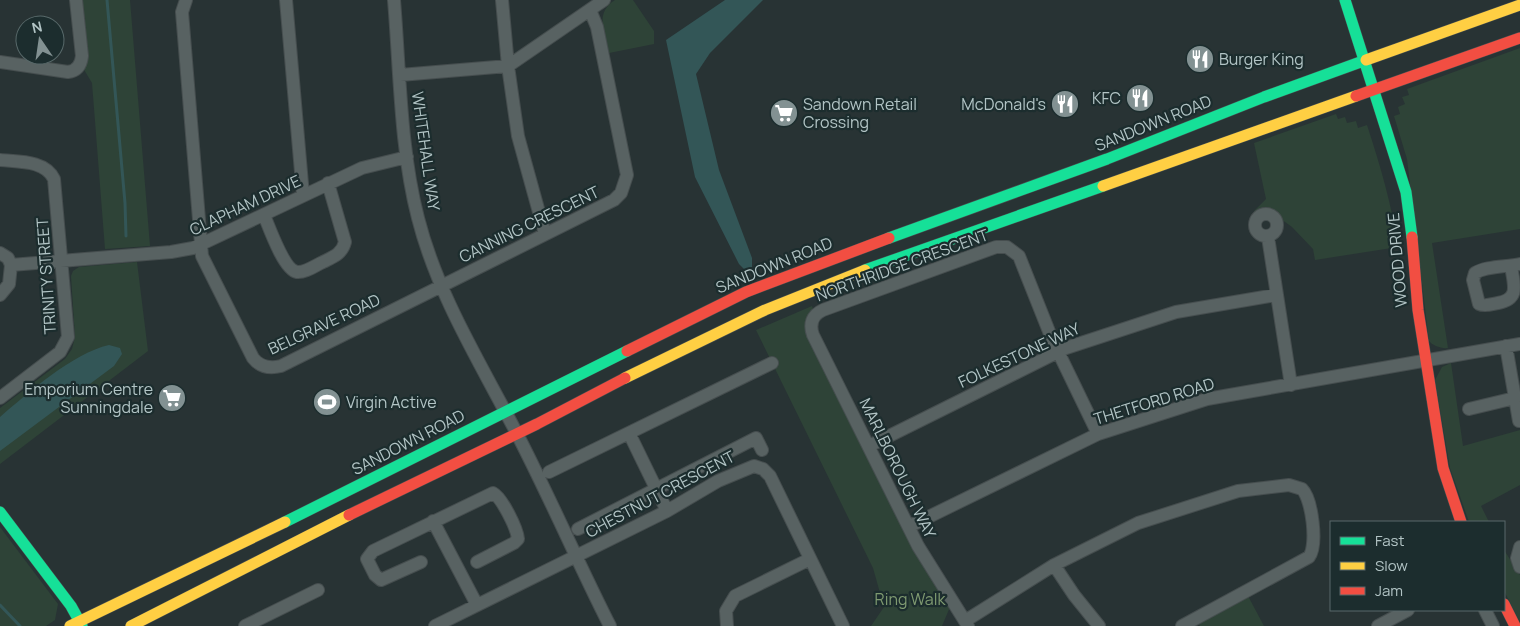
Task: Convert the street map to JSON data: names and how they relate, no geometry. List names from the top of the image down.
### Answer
{
  "streets": {
    "main road": ["SANDOWN ROAD", "WOOD DRIVE"],
    "street": [
      "WHITEHALL WAY",
      "CLAPHAM DRIVE",
      "CANNING CRESCENT",
      "NORTHRIDGE CRESCENT",
      "TRINITY STREET",
      "BELGRAVE ROAD",
      "FOLKESTONE WAY",
      "THETFORD ROAD",
      "MARLBOROUGH WAY",
      "CHESTNUT CRESCENT"
    ]
  },
  "crossings": [
    ["SANDOWN ROAD", "WHITEHALL WAY"],
    ["SANDOWN ROAD", "WOOD DRIVE"],
    ["WHITEHALL WAY", "CLAPHAM DRIVE"],
    ["WHITEHALL WAY", "CANNING CRESCENT"],
    ["WHITEHALL WAY", "BELGRAVE ROAD"],
    ["WHITEHALL WAY", "CHESTNUT CRESCENT"],
    ["CLAPHAM DRIVE", "TRINITY STREET"],
    ["CLAPHAM DRIVE", "BELGRAVE ROAD"],
    ["CANNING CRESCENT", "BELGRAVE ROAD"],
    ["WOOD DRIVE", "THETFORD ROAD"],
    ["NORTHRIDGE CRESCENT", "FOLKESTONE WAY"],
    ["NORTHRIDGE CRESCENT", "MARLBOROUGH WAY"],
    ["FOLKESTONE WAY", "MARLBOROUGH WAY"],
    ["THETFORD ROAD", "MARLBOROUGH WAY"]
  ],
  "parks": ["Ring Walk"],
  "places": {
    "restaurant": ["Burger King", "KFC", "McDonald's"],
    "supermarket": ["Sandown Retail Crossing", "Emporium Centre Sunningdale"],
    "sports": ["Virgin Active"]
  },
  "legend": ["Fast", "Slow", "Jam"],
  "north": "top"
}
